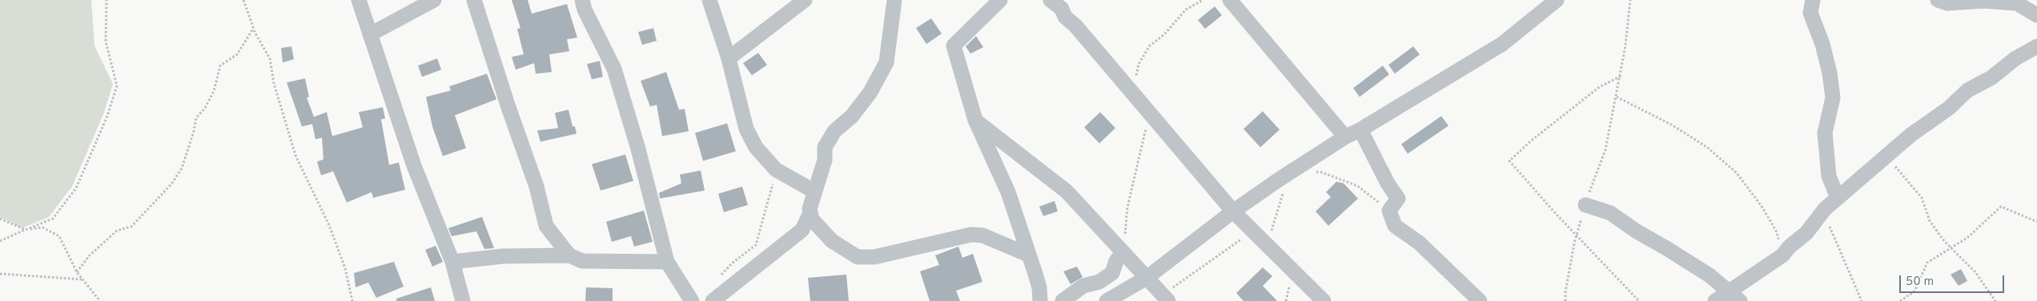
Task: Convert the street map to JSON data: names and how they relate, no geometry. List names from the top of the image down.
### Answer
{
  "scale_bar": "50 m"
}
